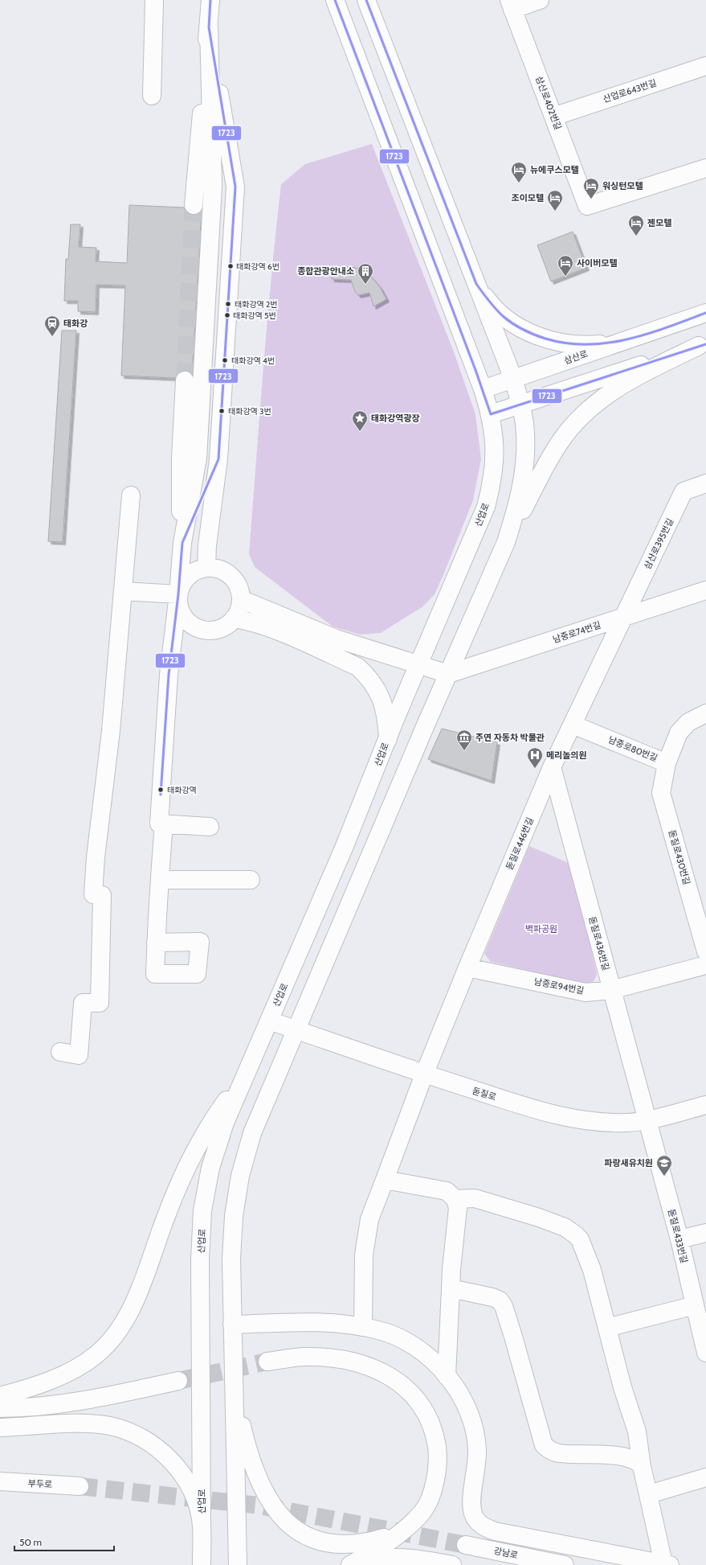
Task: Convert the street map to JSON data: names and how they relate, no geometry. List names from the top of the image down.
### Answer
{
  "streets": {
    "main road": [
      "산업로643번길",
      "삼산로402번길",
      "삼산로",
      "산업로",
      "삼산로395번길",
      "남중로74번길",
      "남중로80번길",
      "돋질로446번길",
      "돋질로430번길",
      "돋질로436번길",
      "남중로94번길",
      "돋질로",
      "돋질로433번길",
      "부두로",
      "강남로"
    ]
  },
  "crossings": [
    ["산업로643번길", "삼산로402번길"],
    ["삼산로", "산업로"],
    ["산업로", "돋질로"],
    ["삼산로395번길", "남중로74번길"],
    ["삼산로395번길", "돋질로446번길"],
    ["남중로74번길", "돋질로446번길"],
    ["남중로80번길", "돋질로446번길"],
    ["남중로80번길", "돋질로430번길"],
    ["돋질로446번길", "돋질로436번길"],
    ["돋질로446번길", "남중로94번길"],
    ["돋질로446번길", "돋질로"],
    ["돋질로436번길", "남중로94번길"],
    ["돋질로436번길", "돋질로"],
    ["돋질로436번길", "돋질로433번길"],
    ["돋질로", "돋질로433번길"]
  ],
  "parks": ["벽파공원"],
  "places": {
    "hotel": [
      "뉴에쿠스모텔",
      "워싱턴모텔",
      "조이모텔",
      "젠모텔",
      "사이버모텔"
    ],
    "other": [
      "태화강역 6번",
      "태화강역 2번",
      "태화강역 5번",
      "태화강역 4번",
      "태화강역 3번",
      "태화강역"
    ],
    "building": ["종합관광안내소"],
    "station": ["태화강"],
    "place": ["태화강역광장"],
    "museum": ["주연 자동차 박물관"],
    "hospital": ["메리놀의원"],
    "school or university": ["파랑새유치원"]
  },
  "lines": ["transit line 1723"],
  "scale_bar": "50 m"
}
